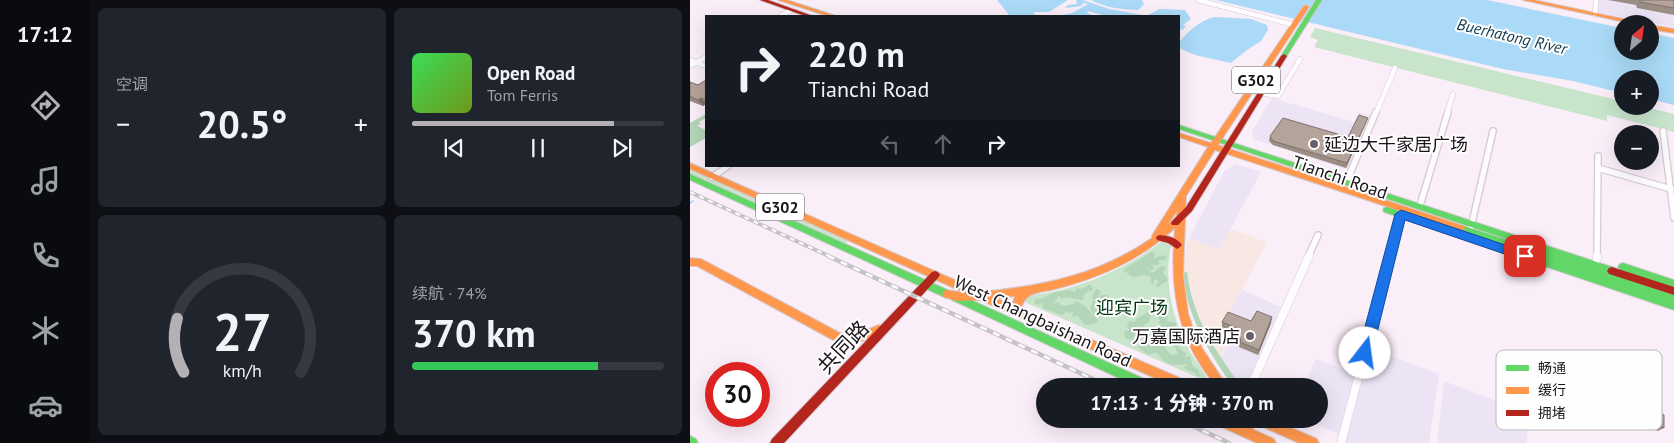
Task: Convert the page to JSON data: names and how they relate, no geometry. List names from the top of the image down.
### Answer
{
  "streets": {
    "main road": [
      "G302",
      "Tianchi Road",
      "West Changbaishan Road",
      "共同路"
    ]
  },
  "crossings": [
    ["G302", "Tianchi Road"],
    ["G302", "West Changbaishan Road"],
    ["West Changbaishan Road", "共同路"]
  ],
  "water": ["Buerhatong River"],
  "parks": ["迎宾广场"],
  "places": ["延边大千家居广场", "万嘉国际酒店"],
  "legend": ["畅通", "缓行", "拥堵"],
  "north": "top right",
  "page": {
    "tabs": "17:12",
    "tile": [
      "空调",
      ["续航 · 74%", "370 km"]
    ],
    "map_buttons": ["+", "−"],
    "turn": ["220 m", "Tianchi Road"],
    "song": ["Open Road", "Tom Ferris"],
    "heat": ["−", "20.5°", "+"],
    "limit": "30",
    "trip": "17:13 · 1 分钟 · 370 m",
    "gauge": ["27", "km/h"]
  }
}
